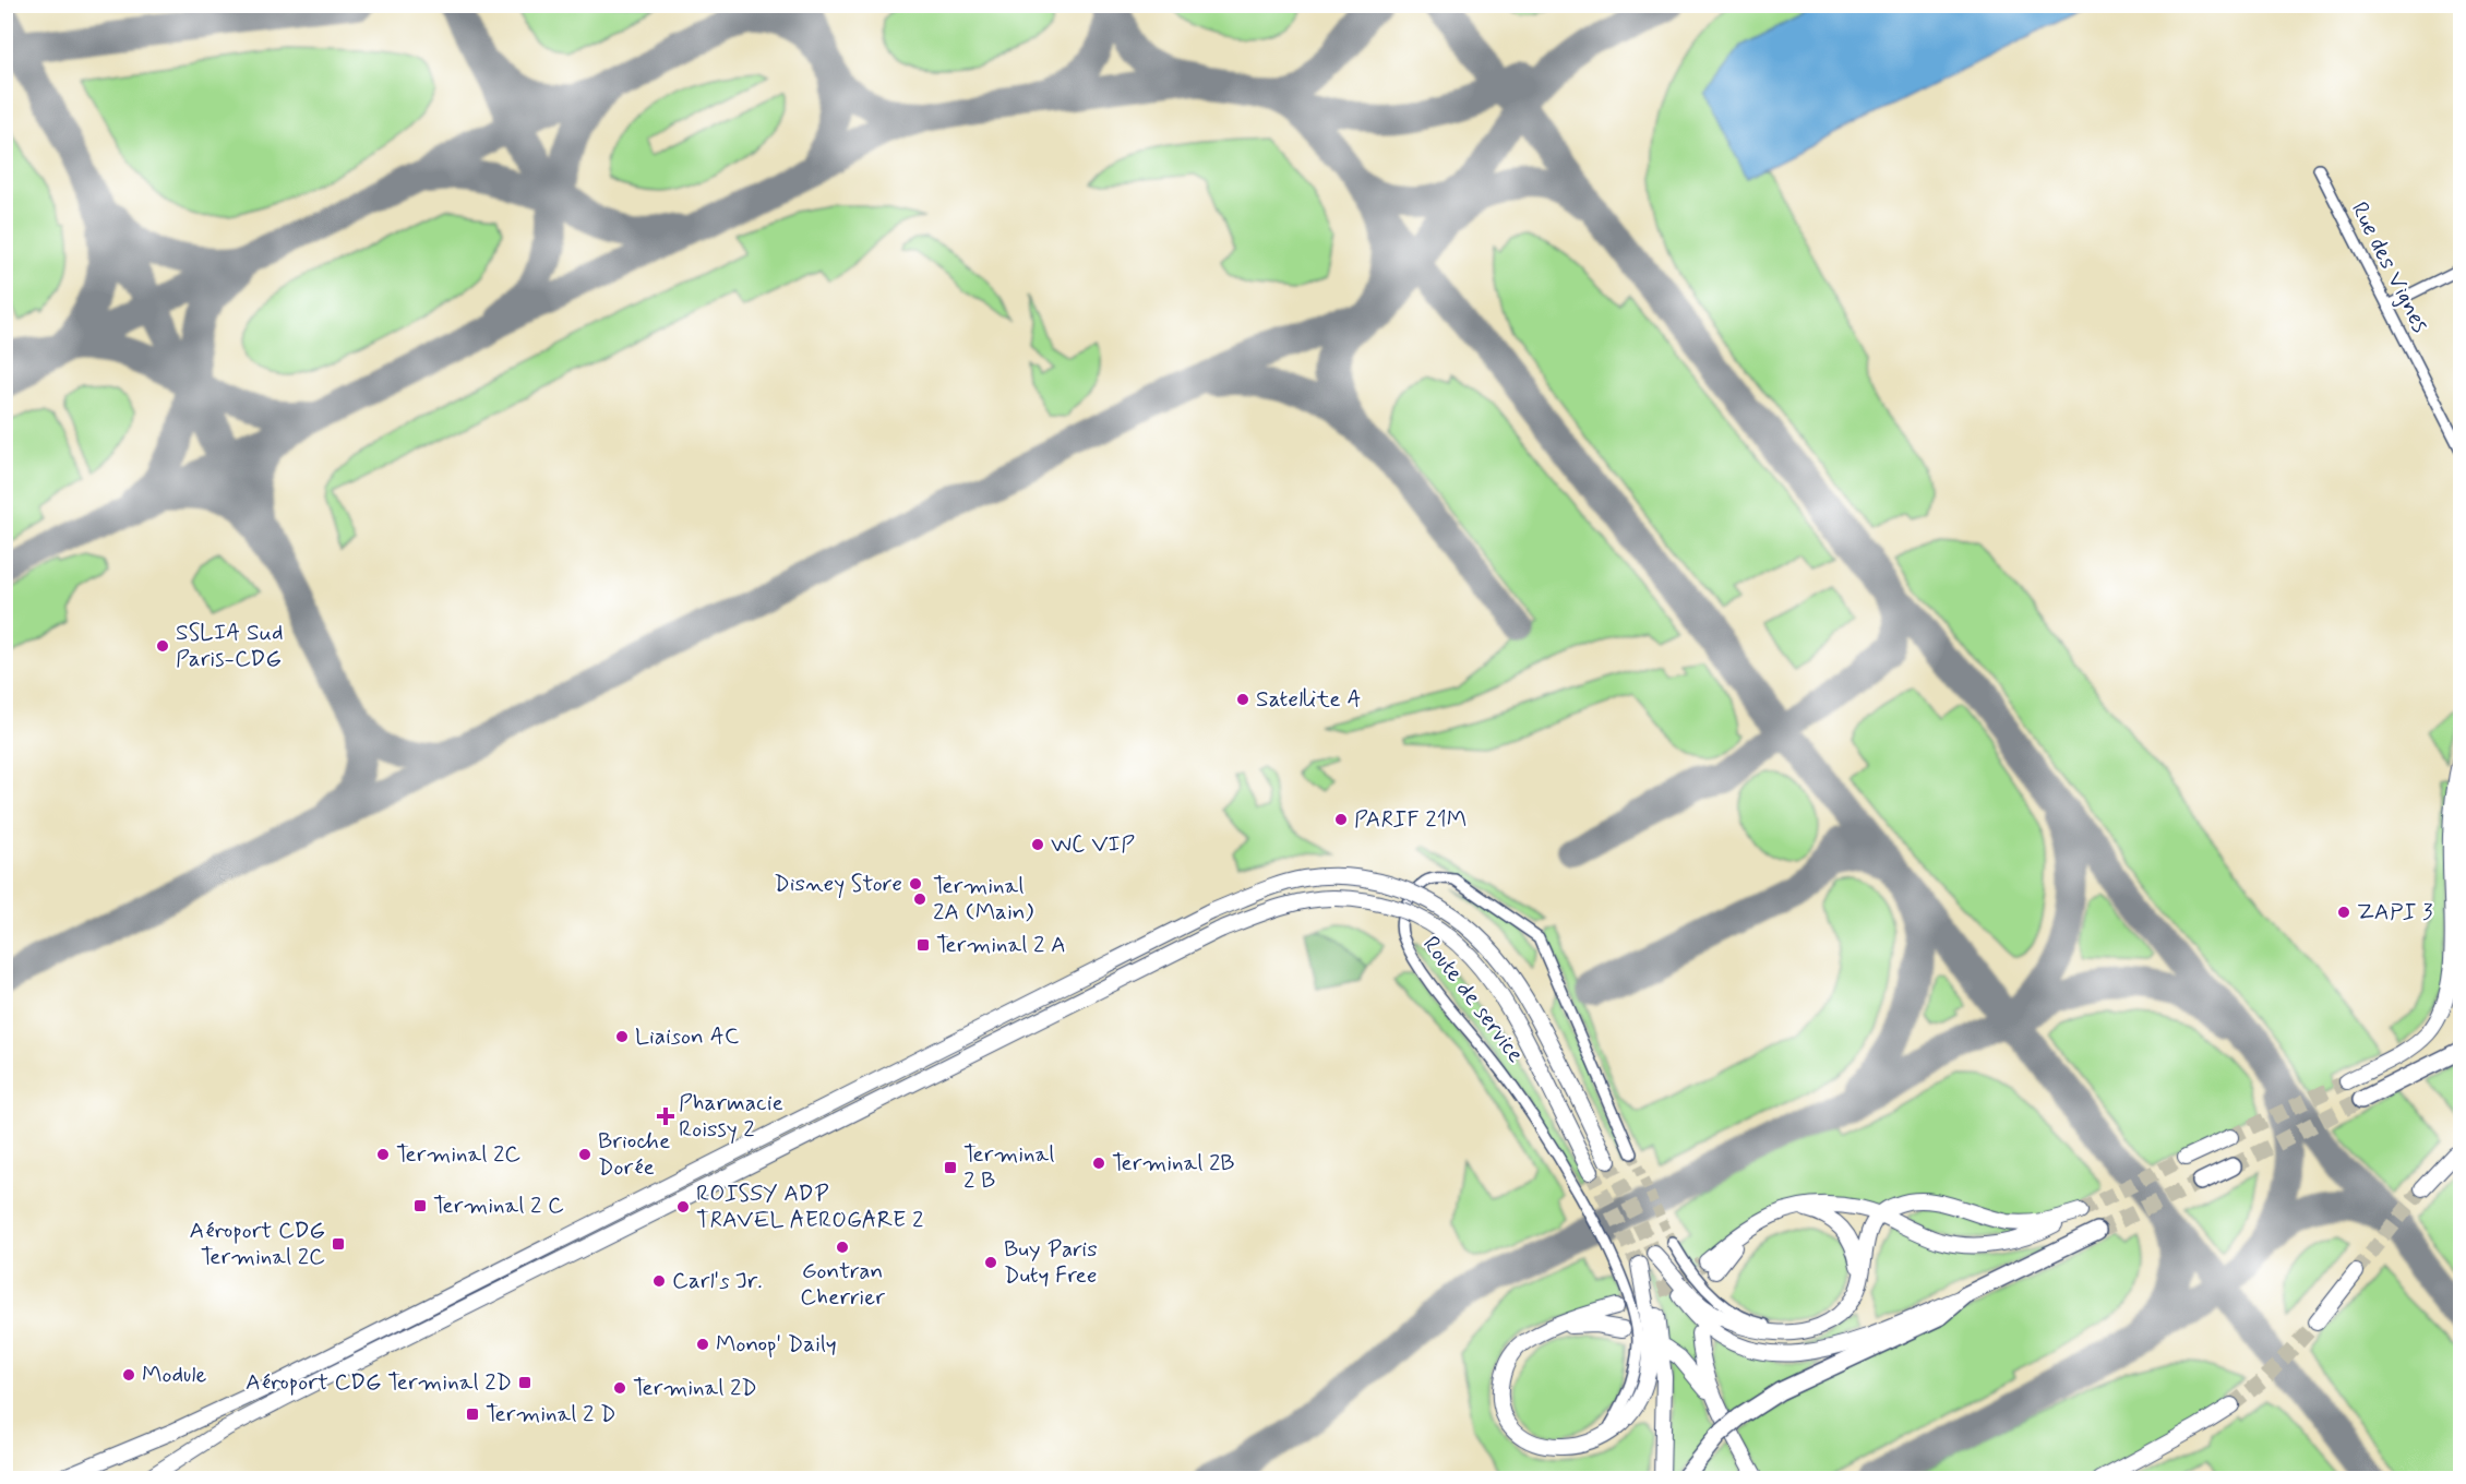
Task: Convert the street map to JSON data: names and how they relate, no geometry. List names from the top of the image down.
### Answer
{
  "streets": {
    "street": ["Rue des Vignes", "Route de service"]
  },
  "places": {
    "other": [
      "SSLIA Sud Paris-CDG",
      "Satellite A",
      "PARIF 21M",
      "WC VIP",
      "Disney Store",
      "Terminal 2A (Main)",
      "ZAPI 3",
      "Liaison AC",
      "Terminal 2C",
      "Brioche Dorée",
      "Terminal 2B",
      "ROISSY ADP TRAVEL AEROGARE 2",
      "Gontran Cherrier",
      "Buy Paris Duty Free",
      "Carl's Jr.",
      "Monop' Daily",
      "Module",
      "Terminal 2D"
    ],
    "transit": [
      "Terminal 2 A",
      "Terminal 2 B",
      "Terminal 2 C",
      "Aéroport CDG Terminal 2C",
      "Aéroport CDG Terminal 2D",
      "Terminal 2 D"
    ],
    "health": ["Pharmacie Roissy 2"]
  }
}
